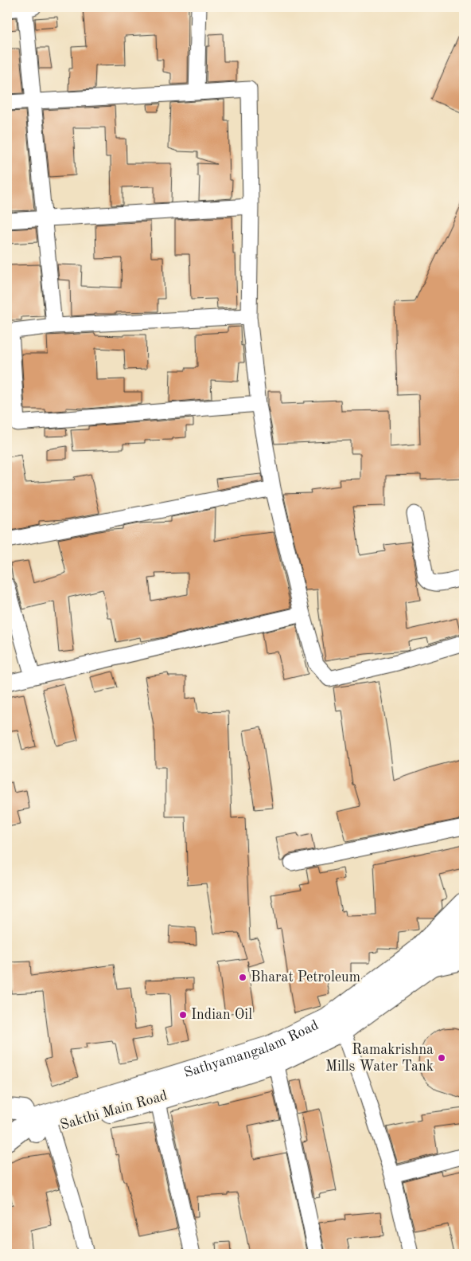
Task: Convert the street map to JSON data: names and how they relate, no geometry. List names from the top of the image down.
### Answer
{
  "streets": {
    "main road": ["Sathyamangalam Road", "Sakthi Main Road"]
  },
  "crossings": [
    ["Sathyamangalam Road", "Sakthi Main Road"]
  ],
  "places": ["Bharat Petroleum", "Indian Oil", "Ramakrishna Mills Water Tank"]
}
